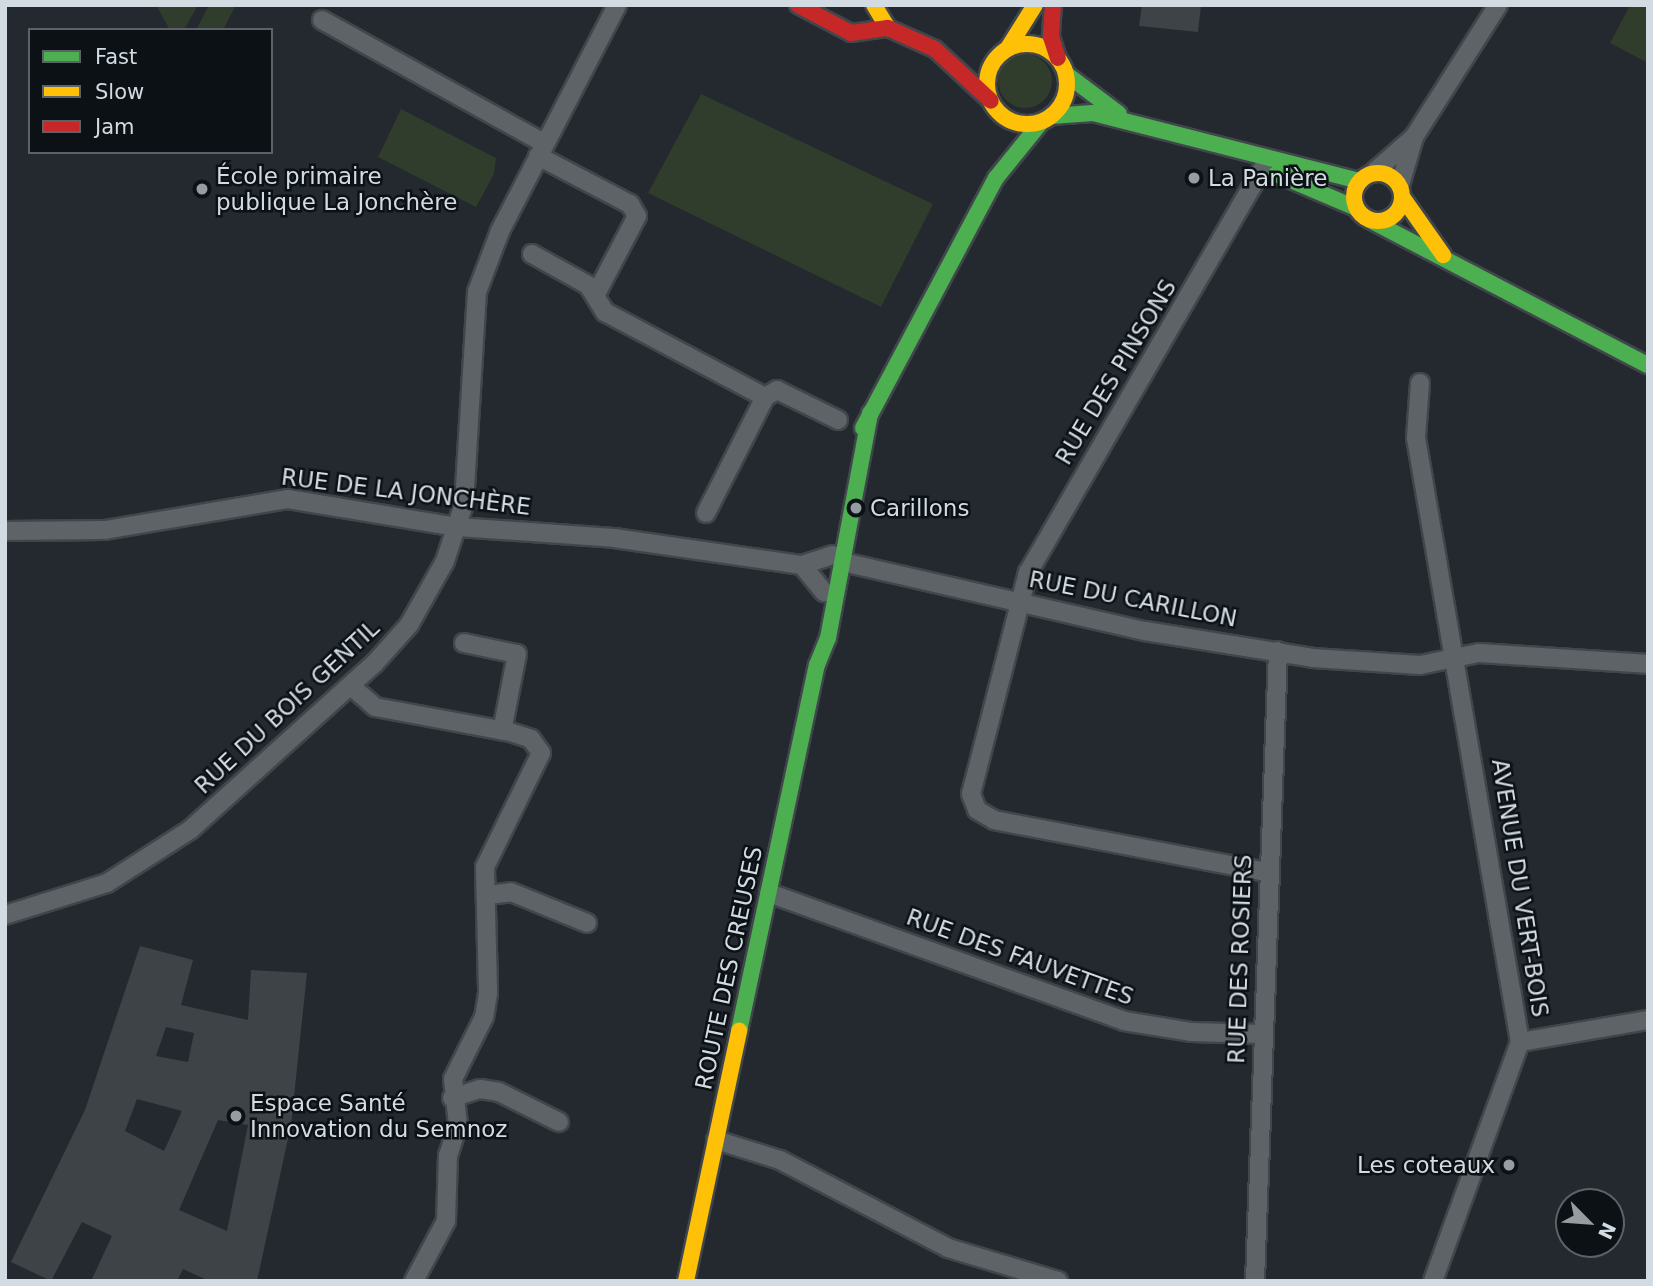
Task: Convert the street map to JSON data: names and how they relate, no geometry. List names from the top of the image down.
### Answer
{
  "streets": {
    "main road": ["ROUTE DES CREUSES"],
    "street": [
      "RUE DES PINSONS",
      "RUE DE LA JONCHÈRE",
      "RUE DU CARILLON",
      "RUE DU BOIS GENTIL",
      "AVENUE DU VERT-BOIS",
      "RUE DES FAUVETTES",
      "RUE DES ROSIERS"
    ]
  },
  "crossings": [
    ["RUE DES PINSONS", "RUE DU CARILLON"],
    ["RUE DES PINSONS", "RUE DES ROSIERS"],
    ["RUE DE LA JONCHÈRE", "RUE DU BOIS GENTIL"],
    ["RUE DU CARILLON", "AVENUE DU VERT-BOIS"],
    ["RUE DU CARILLON", "RUE DES ROSIERS"],
    ["RUE DU CARILLON", "ROUTE DES CREUSES"],
    ["RUE DES FAUVETTES", "RUE DES ROSIERS"],
    ["RUE DES FAUVETTES", "ROUTE DES CREUSES"]
  ],
  "places": [
    "La Panière",
    "École primaire publique La Jonchère",
    "Carillons",
    "Espace Santé Innovation du Semnoz",
    "Les coteaux"
  ],
  "legend": ["Fast", "Slow", "Jam"],
  "north": "bottom right"
}
